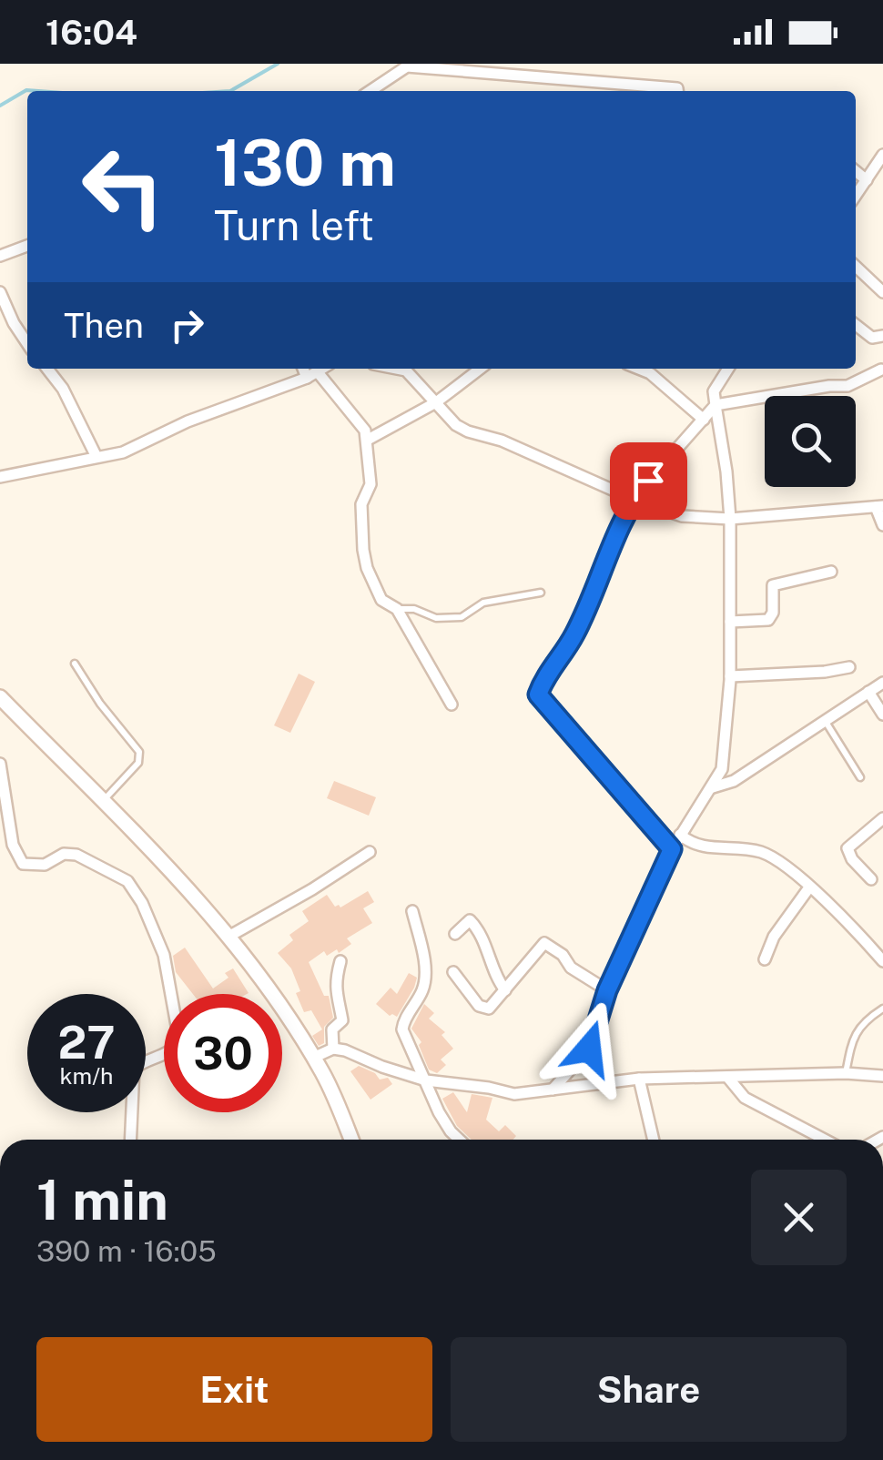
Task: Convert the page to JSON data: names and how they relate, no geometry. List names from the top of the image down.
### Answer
{
  "page": {
    "status": "16:04",
    "turn": ["130 m", "Turn left"],
    "then": "Then",
    "speed": "27 km/h",
    "limit": "30",
    "heading": ["1 min", "390 m · 16:05"],
    "buttons": ["Exit", "Share"]
  }
}
